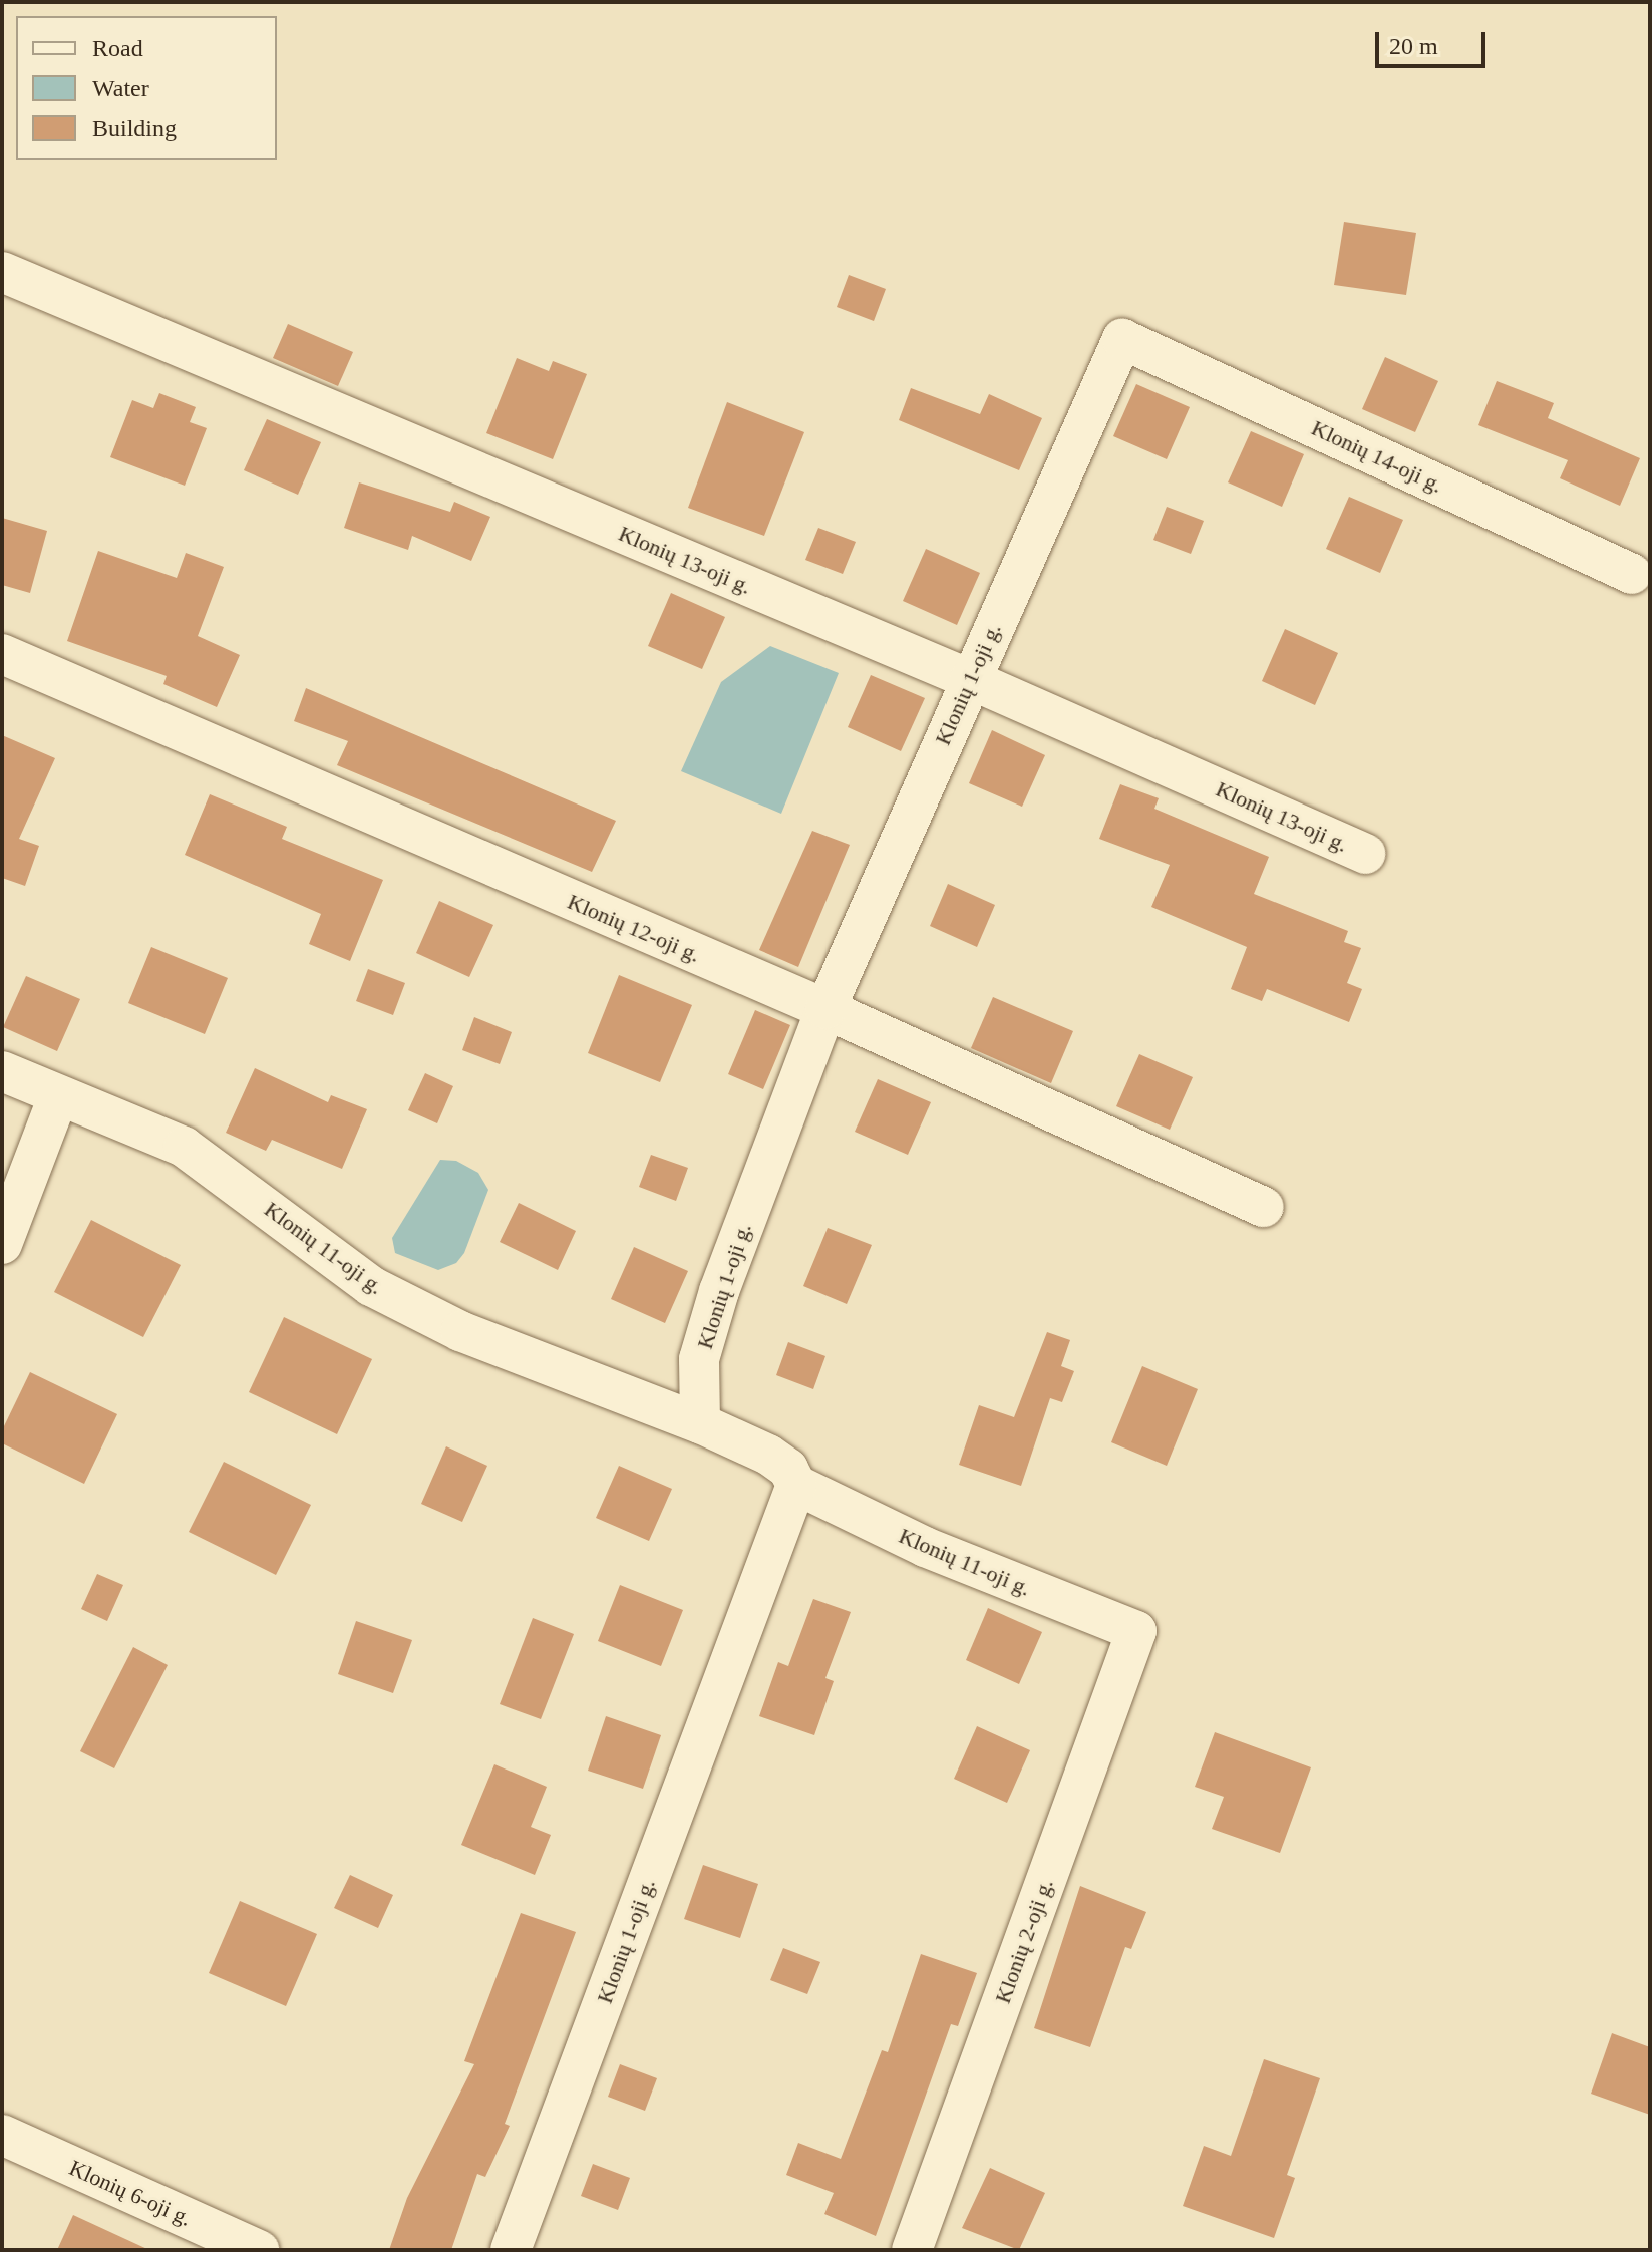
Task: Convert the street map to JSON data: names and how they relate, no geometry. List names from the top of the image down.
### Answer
{
  "streets": {
    "street": [
      "Klonių 14-oji g.",
      "Klonių 13-oji g.",
      "Klonių 1-oji g.",
      "Klonių 12-oji g.",
      "Klonių 11-oji g.",
      "Klonių 2-oji g.",
      "Klonių 6-oji g."
    ]
  },
  "crossings": [
    ["Klonių 14-oji g.", "Klonių 1-oji g."],
    ["Klonių 13-oji g.", "Klonių 1-oji g."],
    ["Klonių 1-oji g.", "Klonių 12-oji g."],
    ["Klonių 1-oji g.", "Klonių 11-oji g."],
    ["Klonių 11-oji g.", "Klonių 2-oji g."]
  ],
  "legend": ["Road", "Water", "Building"],
  "scale_bar": "20 m"
}
